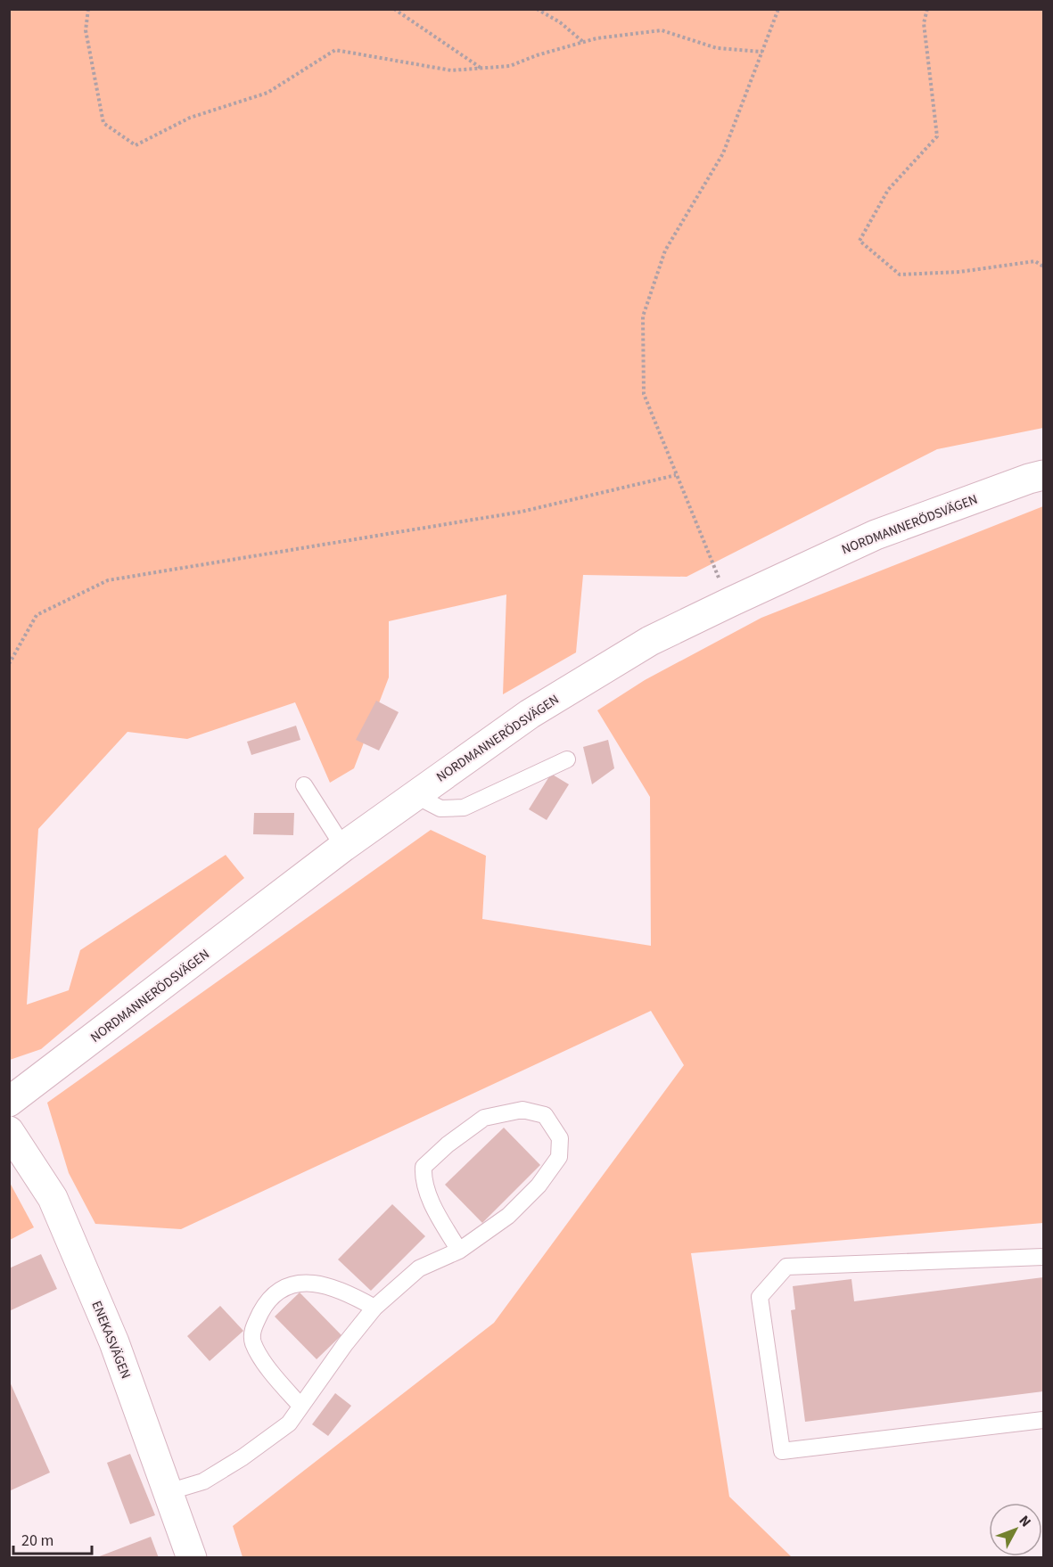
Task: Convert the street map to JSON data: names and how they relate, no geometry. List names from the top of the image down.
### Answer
{
  "streets": {
    "main road": ["NORDMANNERÖDSVÄGEN", "ENEKASVÄGEN"]
  },
  "scale_bar": "20 m",
  "north": "top right"
}
